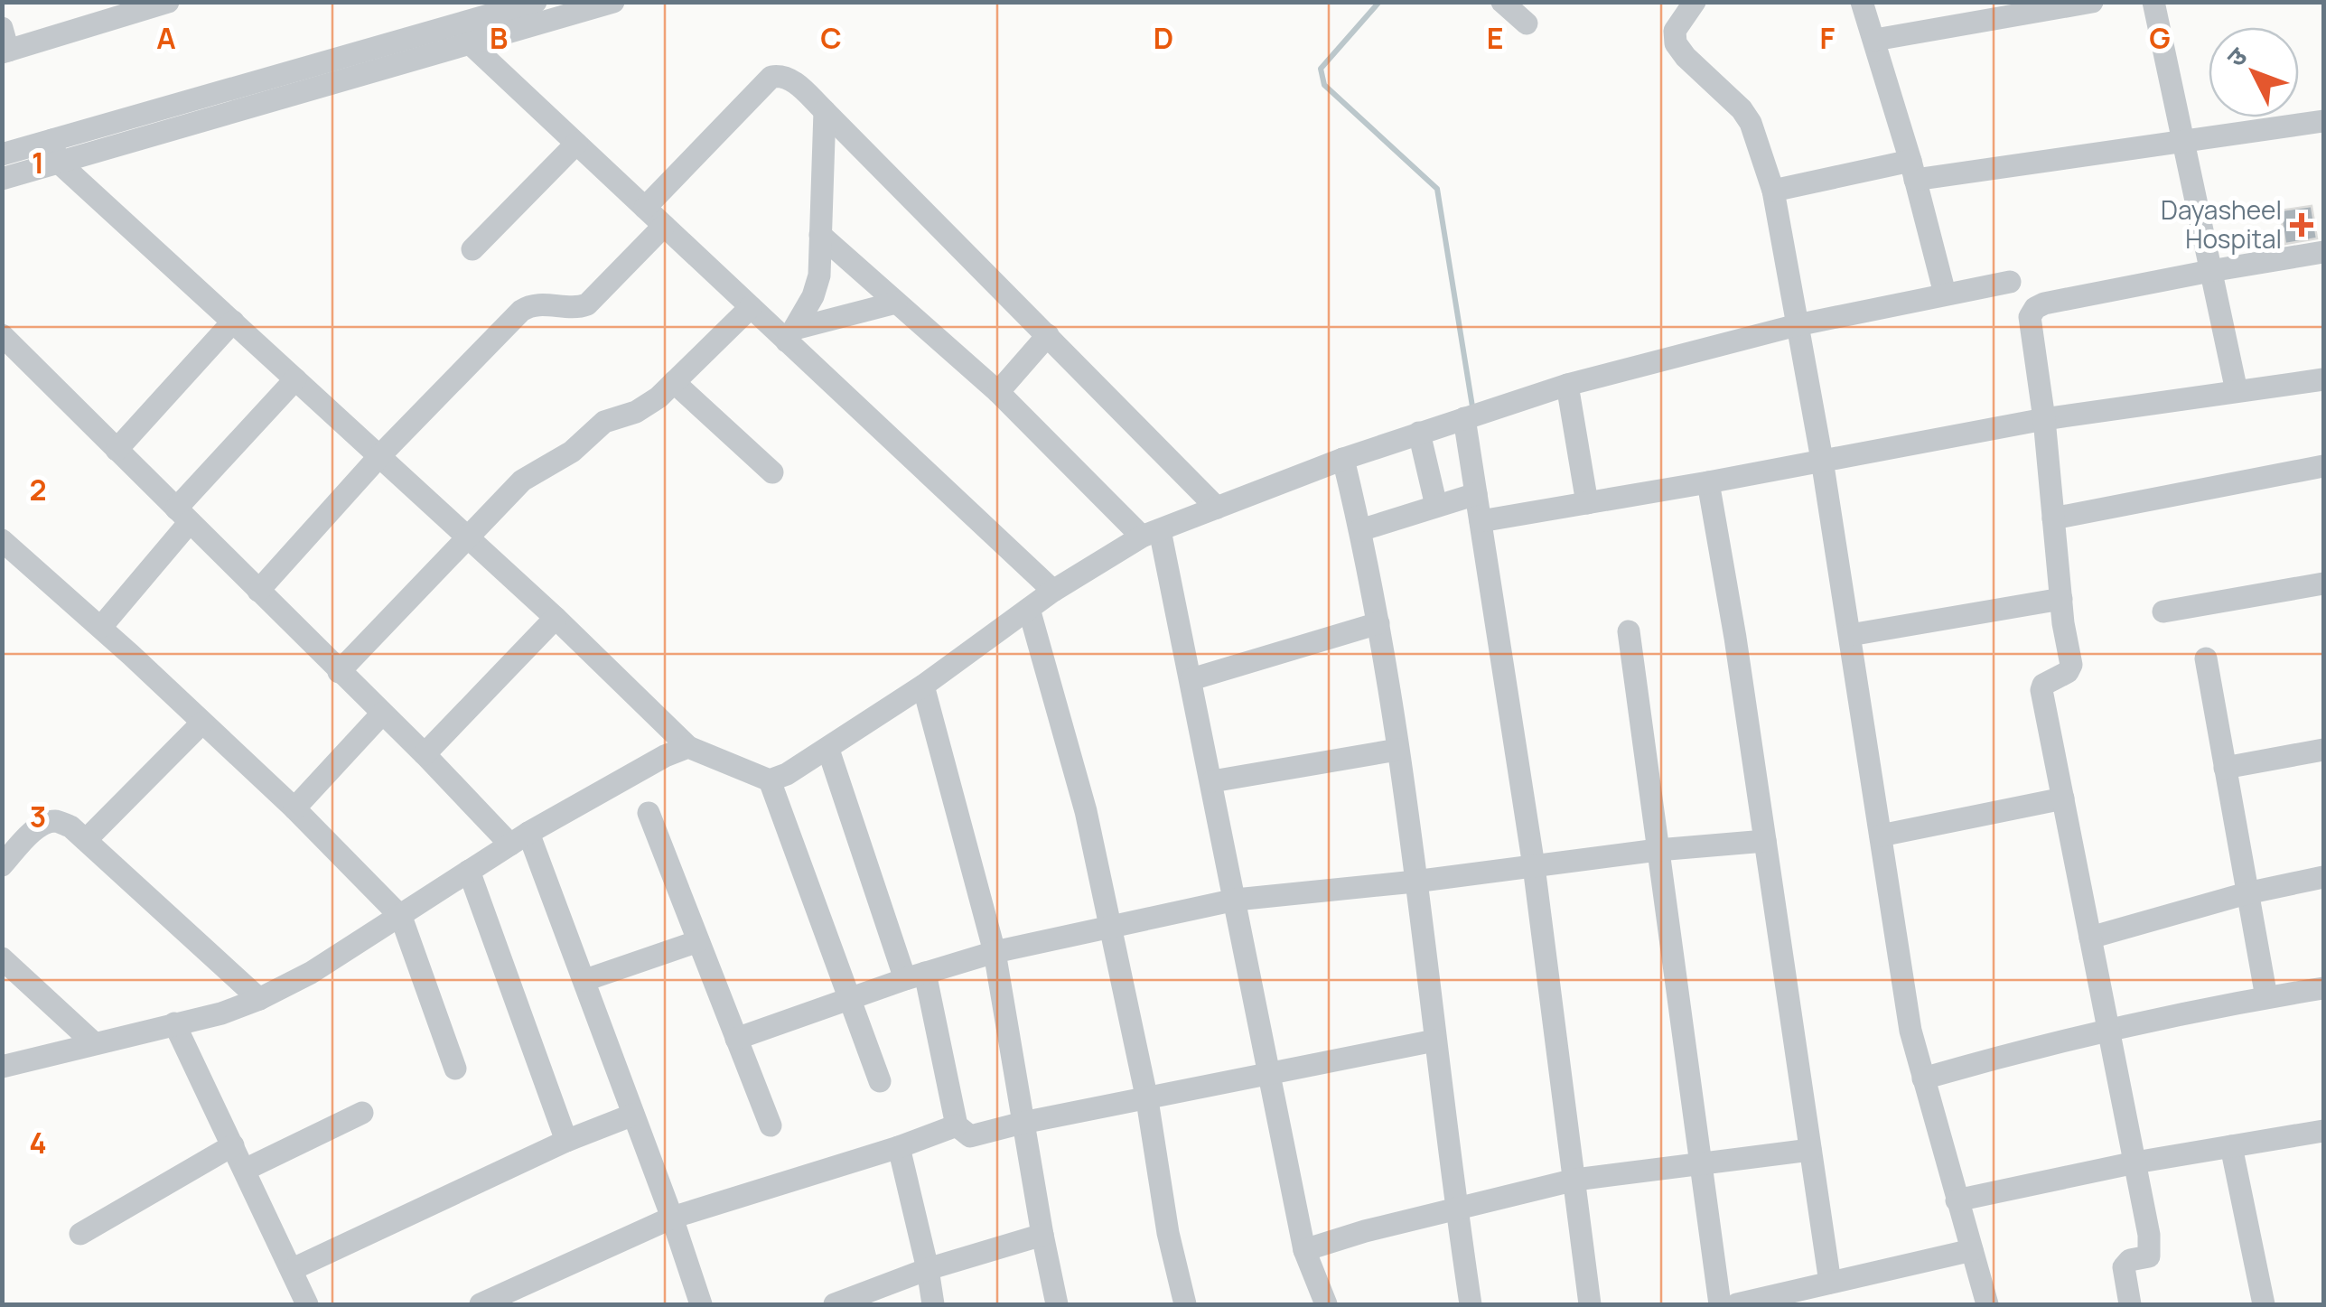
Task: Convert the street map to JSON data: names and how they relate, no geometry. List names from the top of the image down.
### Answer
{
  "places": {
    "health": ["Dayasheel Hospital"]
  },
  "north": "top left",
  "grid": {
    "columns": [
      "A",
      "B",
      "C",
      "D",
      "E",
      "F",
      "G"
    ],
    "rows": [
      "1",
      "2",
      "3",
      "4"
    ]
  }
}
